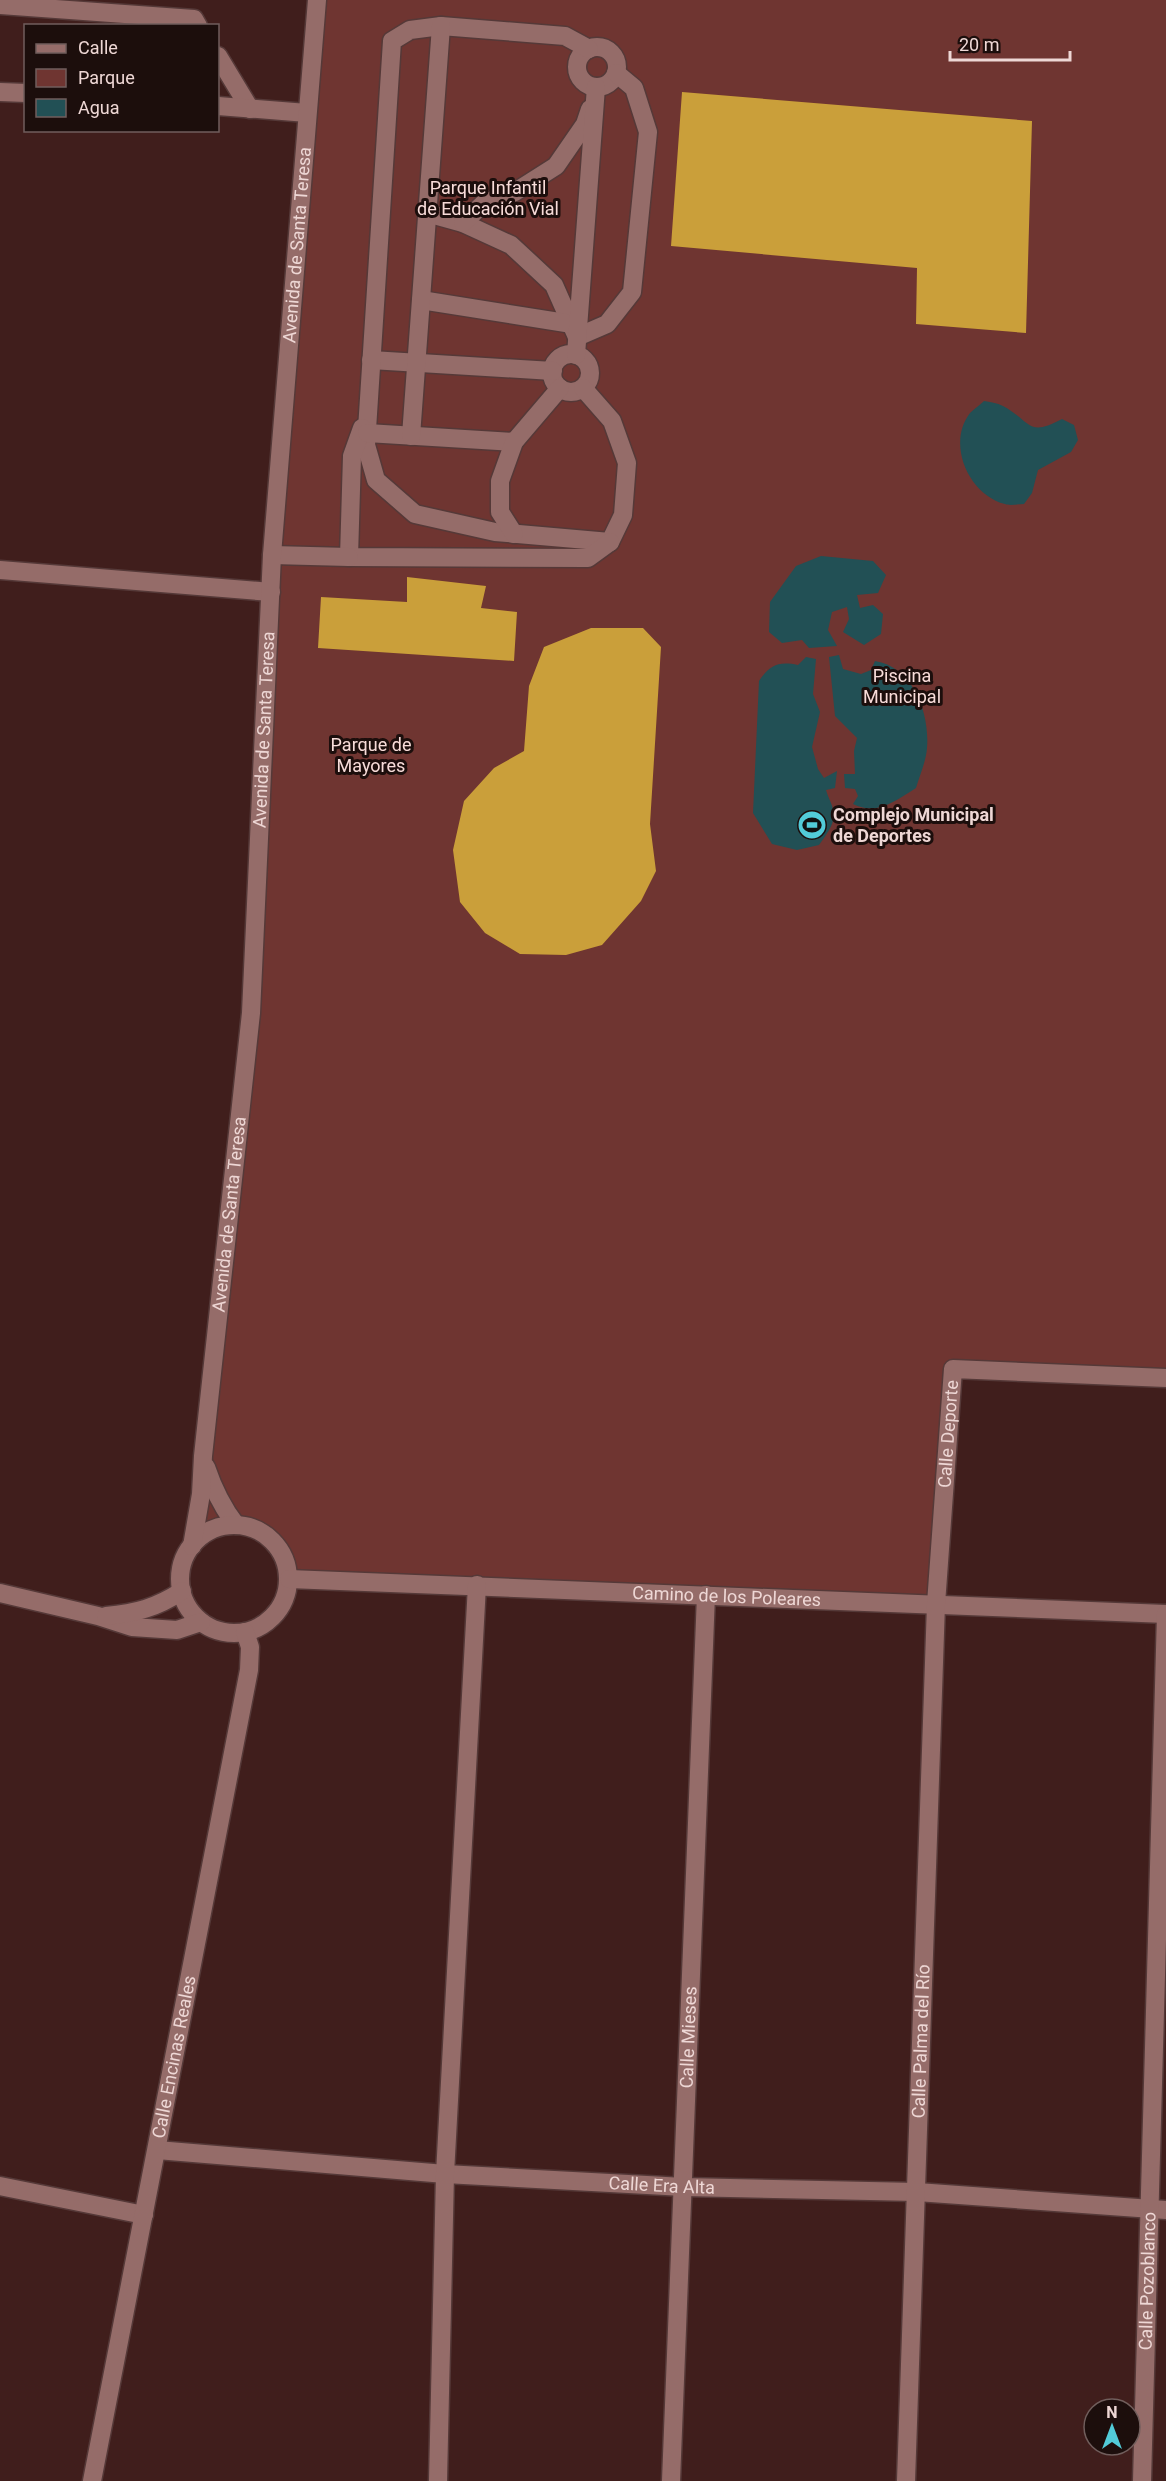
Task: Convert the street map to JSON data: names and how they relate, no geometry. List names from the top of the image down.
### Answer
{
  "streets": {
    "street": [
      "Avenida de Santa Teresa",
      "Calle Deporte",
      "Camino de los Poleares",
      "Calle Mieses",
      "Calle Palma del Río",
      "Calle Encinas Reales",
      "Calle Era Alta",
      "Calle Pozoblanco"
    ]
  },
  "crossings": [
    ["Avenida de Santa Teresa", "Camino de los Poleares"],
    ["Avenida de Santa Teresa", "Calle Encinas Reales"],
    ["Calle Deporte", "Camino de los Poleares"],
    ["Calle Deporte", "Calle Palma del Río"],
    ["Camino de los Poleares", "Calle Mieses"],
    ["Camino de los Poleares", "Calle Palma del Río"],
    ["Camino de los Poleares", "Calle Encinas Reales"],
    ["Camino de los Poleares", "Calle Pozoblanco"],
    ["Calle Mieses", "Calle Era Alta"],
    ["Calle Palma del Río", "Calle Era Alta"],
    ["Calle Encinas Reales", "Calle Era Alta"],
    ["Calle Era Alta", "Calle Pozoblanco"]
  ],
  "parks": ["Parque Infantil de Educación Vial", "Piscina Municipal", "Parque de Mayores"],
  "places": {
    "sports": ["Complejo Municipal de Deportes"]
  },
  "legend": ["Calle", "Parque", "Agua"],
  "scale_bar": "20 m",
  "north": "top"
}
